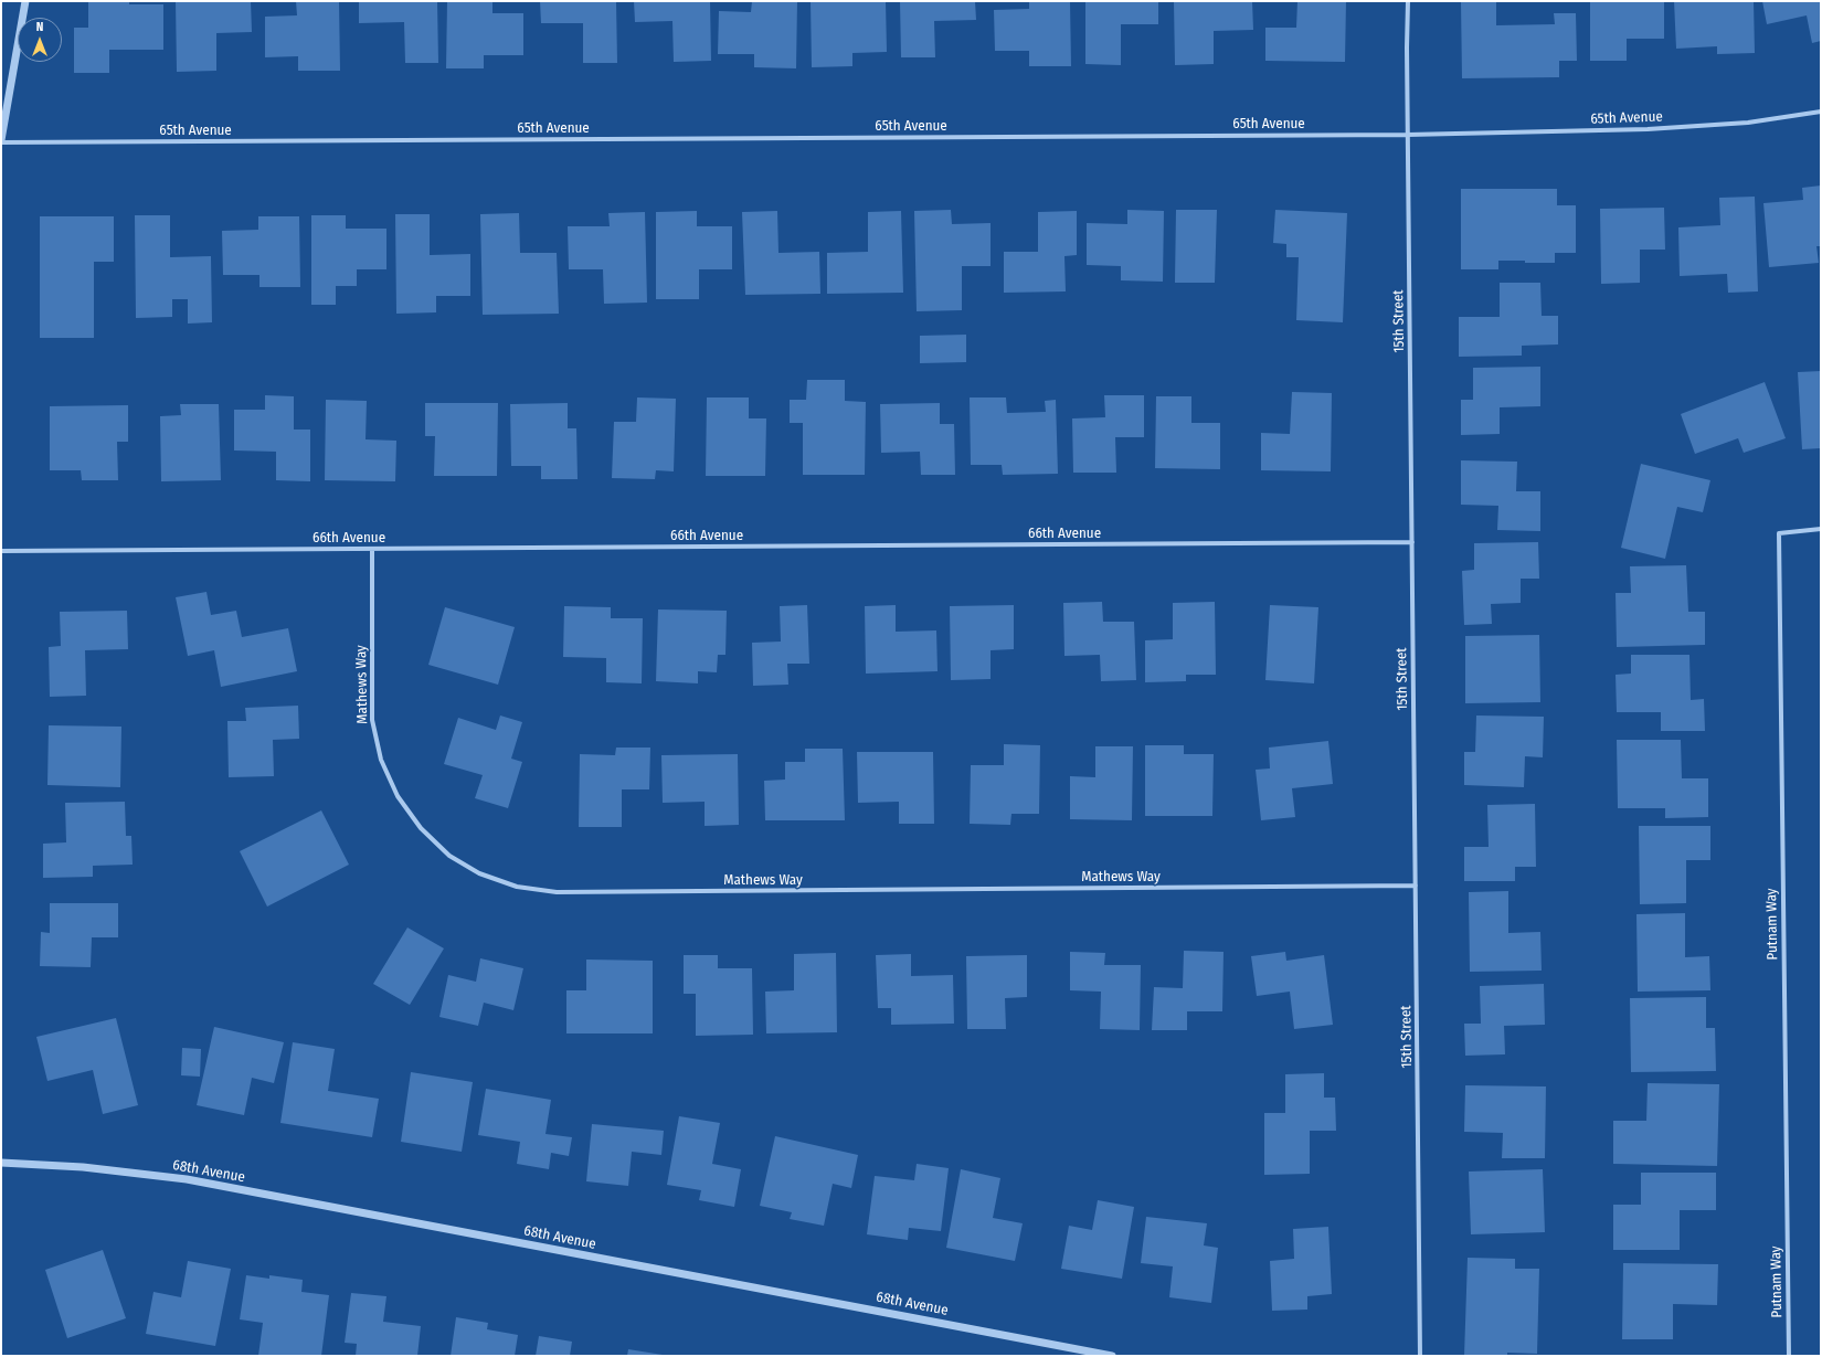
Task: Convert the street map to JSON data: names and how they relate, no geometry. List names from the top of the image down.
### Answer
{
  "streets": {
    "street": [
      "65th Avenue",
      "15th Street",
      "66th Avenue",
      "Mathews Way",
      "Putnam Way",
      "68th Avenue"
    ]
  },
  "crossings": [
    ["65th Avenue", "15th Street"],
    ["15th Street", "66th Avenue"],
    ["15th Street", "Mathews Way"],
    ["66th Avenue", "Mathews Way"]
  ],
  "north": "top"
}
